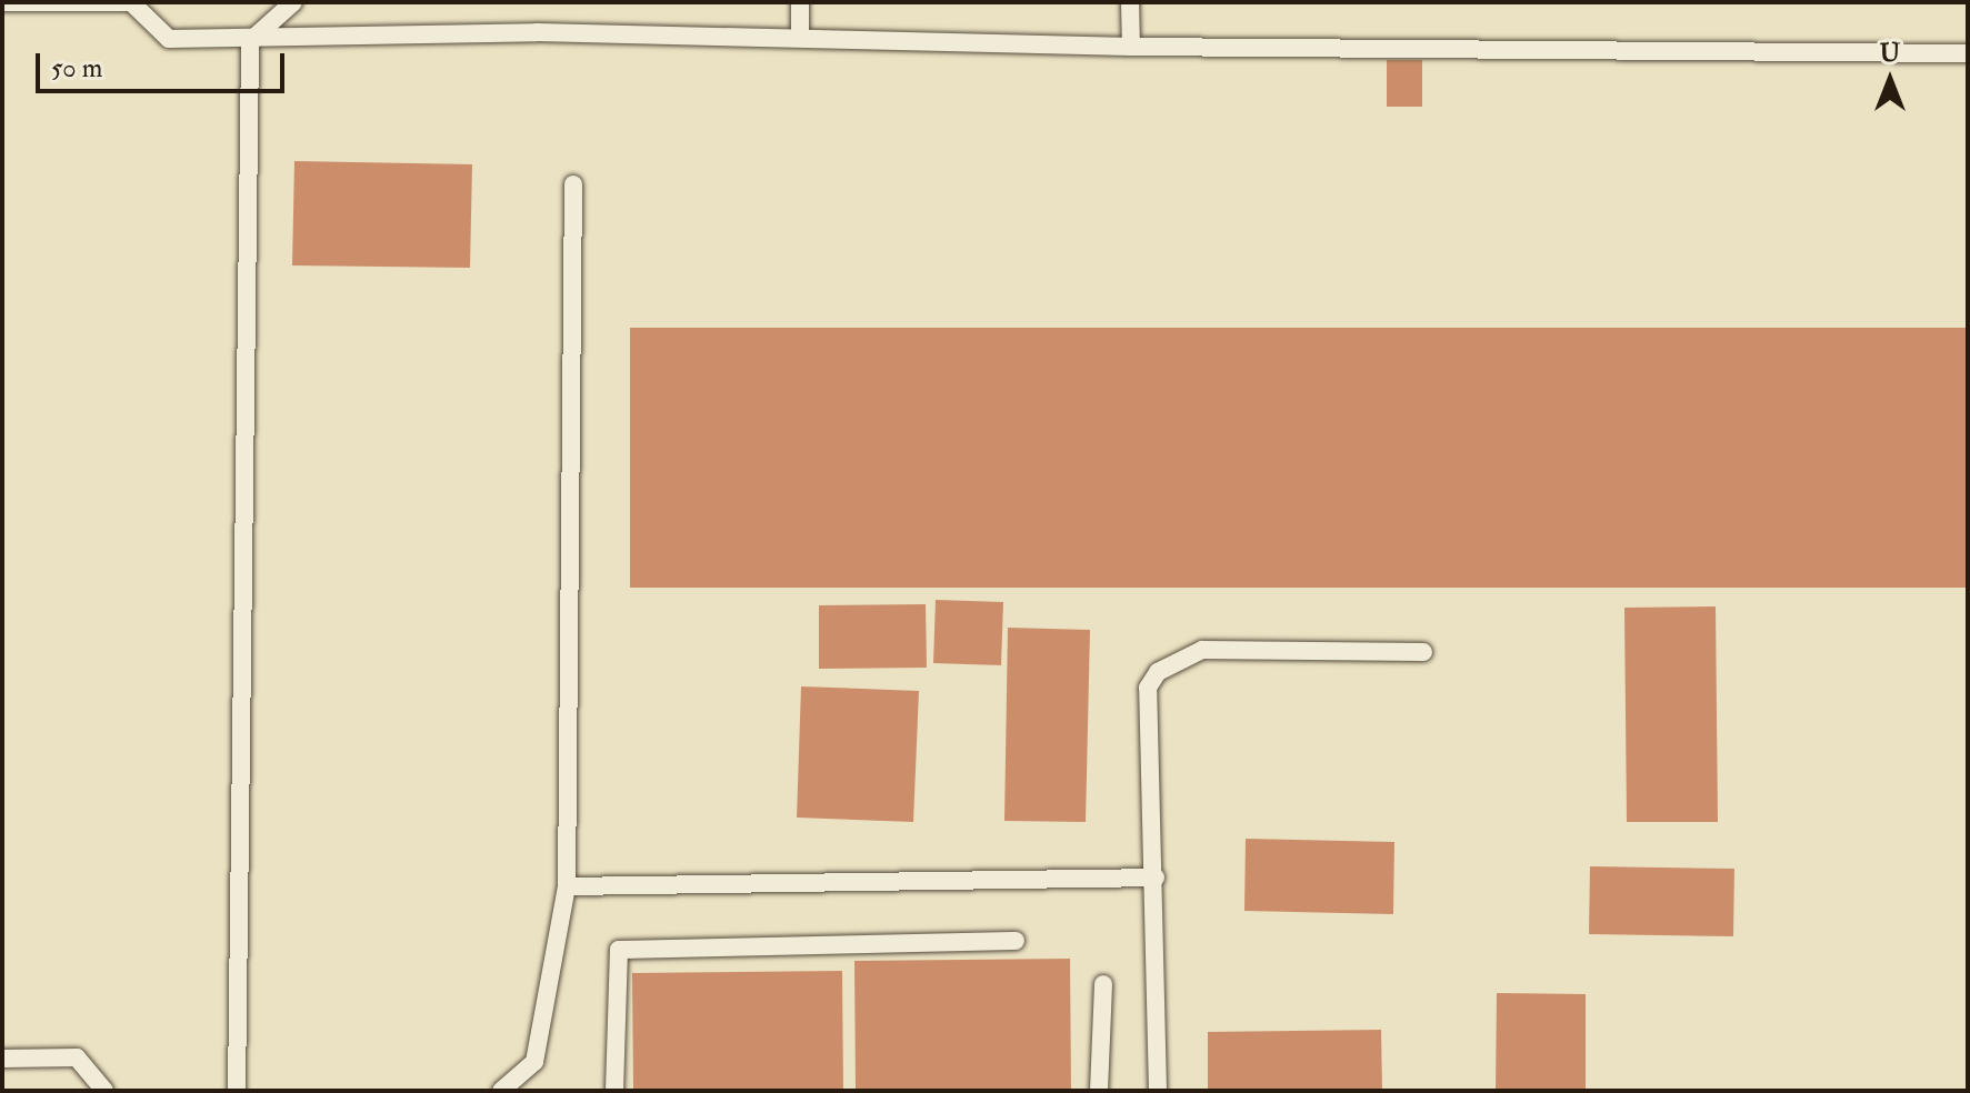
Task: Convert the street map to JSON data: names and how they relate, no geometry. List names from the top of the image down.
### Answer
{
  "scale_bar": "50 m",
  "north": "top"
}
